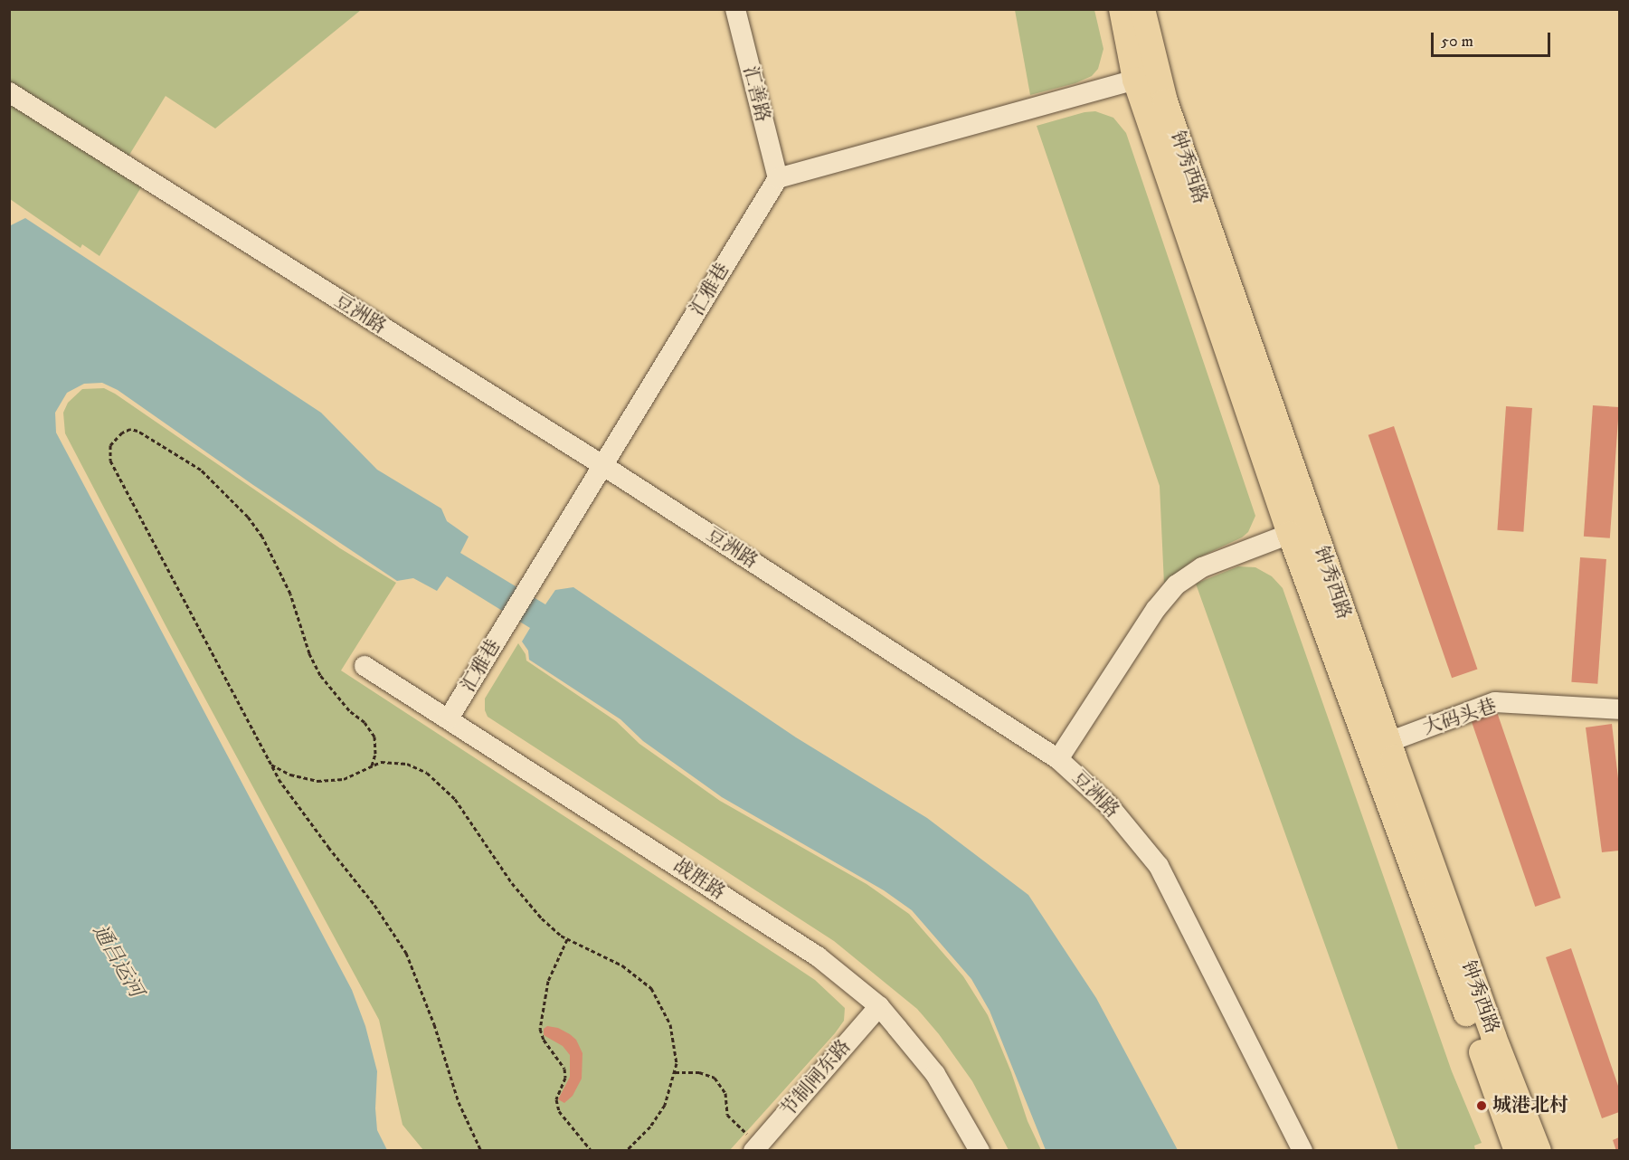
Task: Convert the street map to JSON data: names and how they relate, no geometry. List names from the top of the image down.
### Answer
{
  "streets": {
    "main road": ["钟秀西路"],
    "street": [
      "汇善路",
      "汇雅巷",
      "豆洲路",
      "大码头巷",
      "战胜路",
      "节制闸东路"
    ]
  },
  "crossings": [
    ["汇善路", "汇雅巷"],
    ["钟秀西路", "大码头巷"],
    ["汇雅巷", "豆洲路"],
    ["汇雅巷", "战胜路"],
    ["战胜路", "节制闸东路"]
  ],
  "water": ["通吕运河"],
  "places": ["城港北村"],
  "scale_bar": "50 m"
}
